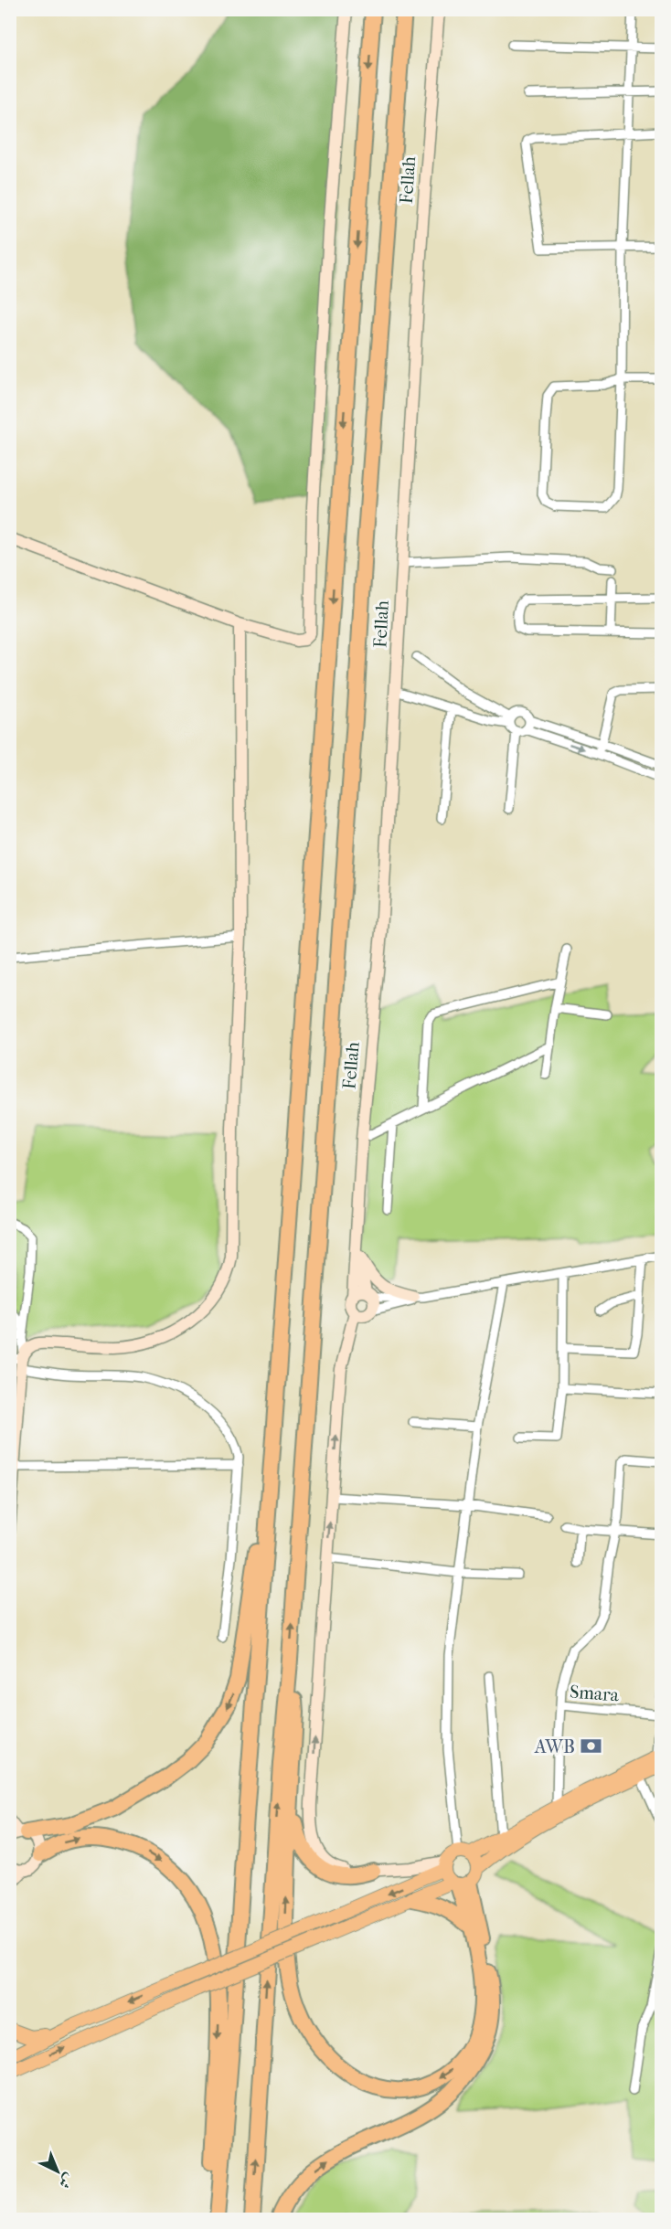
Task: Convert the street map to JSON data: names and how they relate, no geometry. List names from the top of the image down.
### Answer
{
  "streets": {
    "street": ["Fellah", "Smara"]
  },
  "places": {
    "bank": ["AWB"]
  },
  "north": "bottom right"
}
